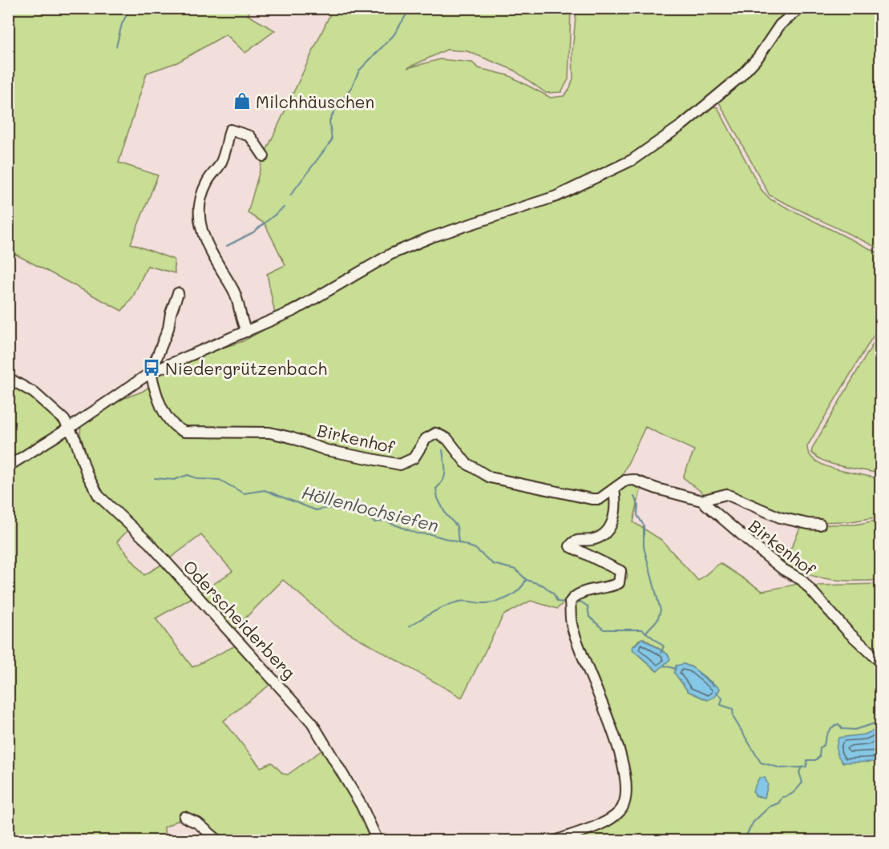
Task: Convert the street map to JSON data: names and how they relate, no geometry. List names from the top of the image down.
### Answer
{
  "streets": {
    "street": ["Birkenhof", "Oderscheiderberg"]
  },
  "water": ["Höllenlochsiefen"],
  "places": {
    "shop": ["Milchhäuschen"],
    "bus stop": ["Niedergrützenbach"]
  }
}
